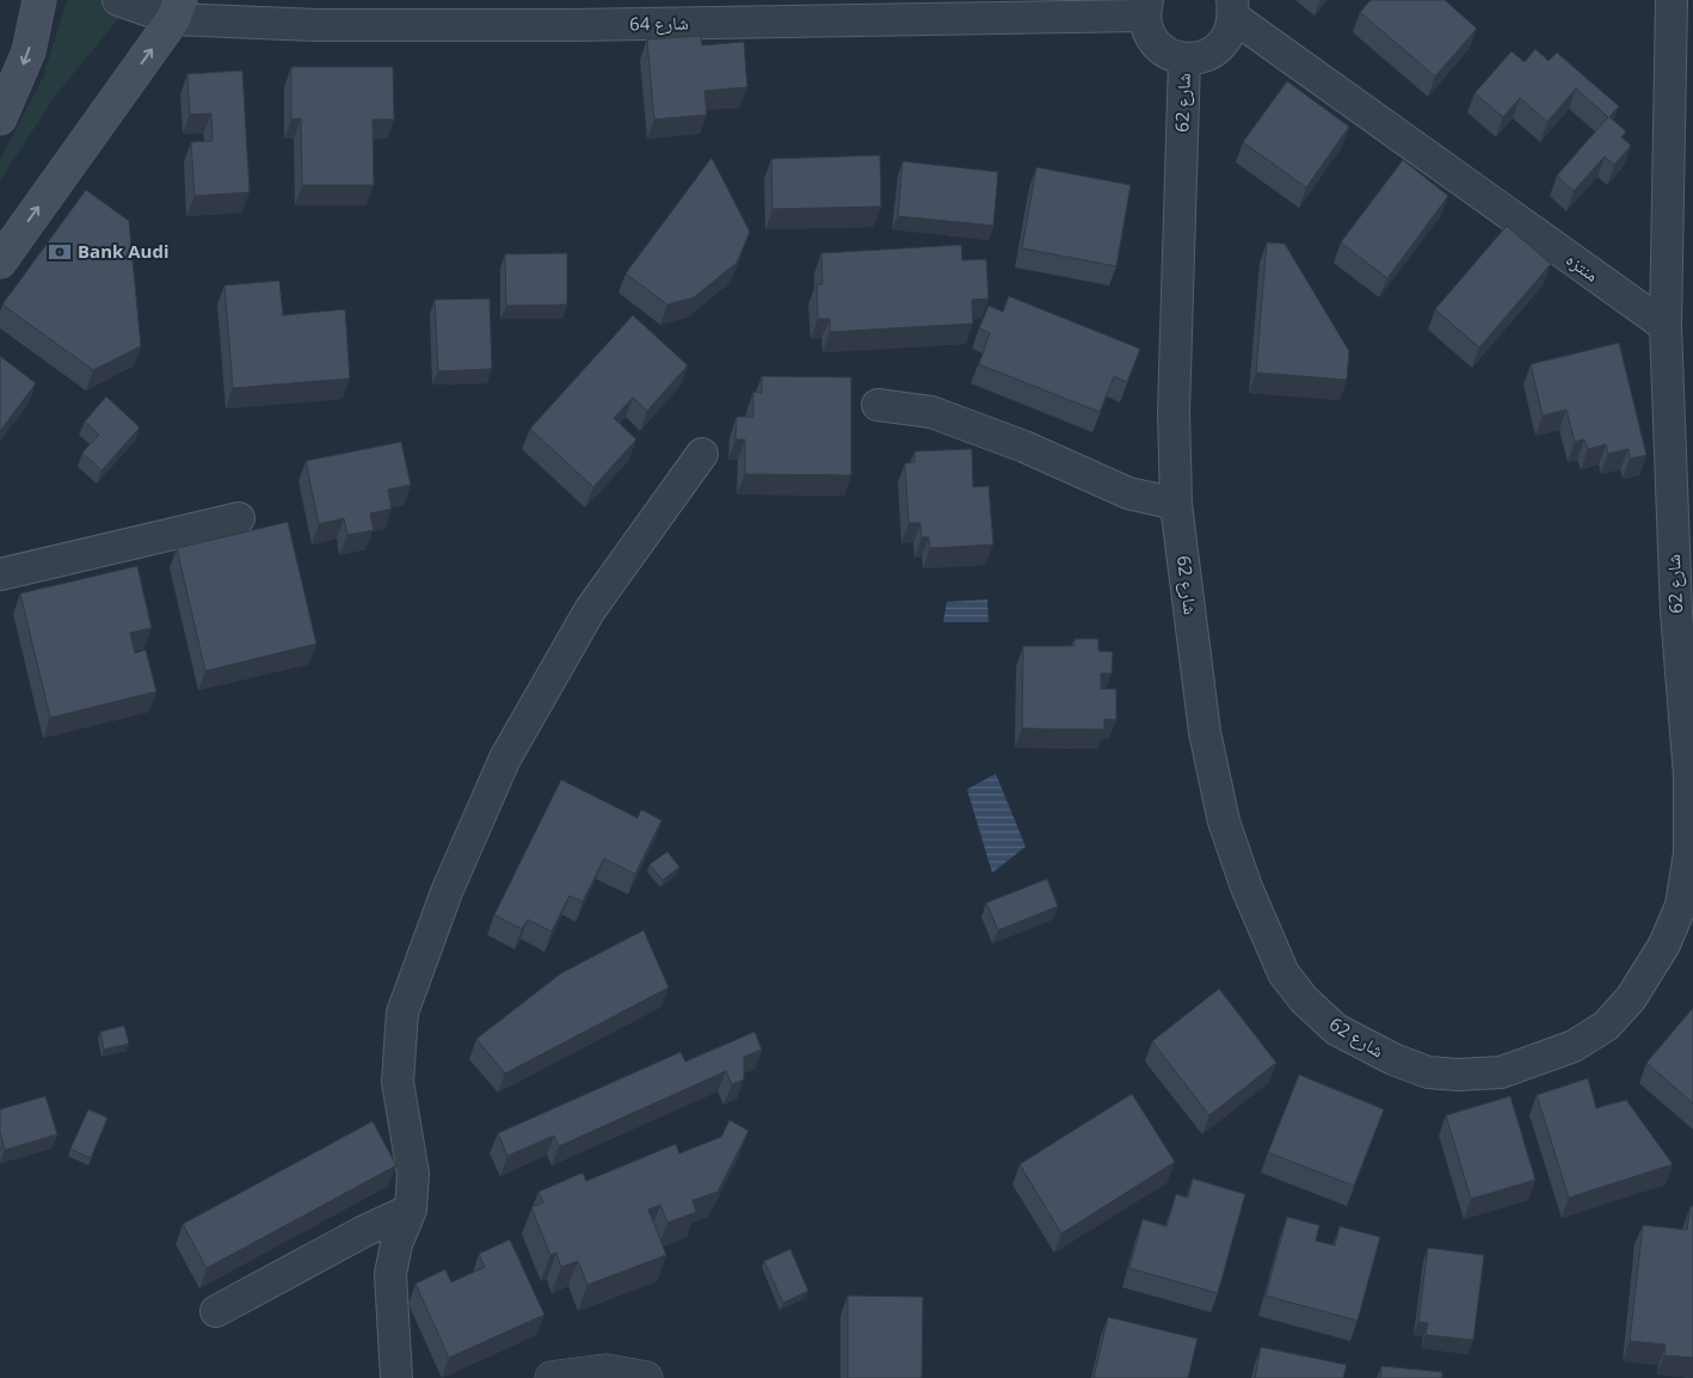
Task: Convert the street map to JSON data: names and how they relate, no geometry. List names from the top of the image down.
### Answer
{
  "streets": {
    "street": ["شارع 64", "شارع 62", "منتزه"]
  },
  "crossings": [
    ["شارع 62", "منتزه"]
  ],
  "places": {
    "bank": ["Bank Audi"]
  }
}
